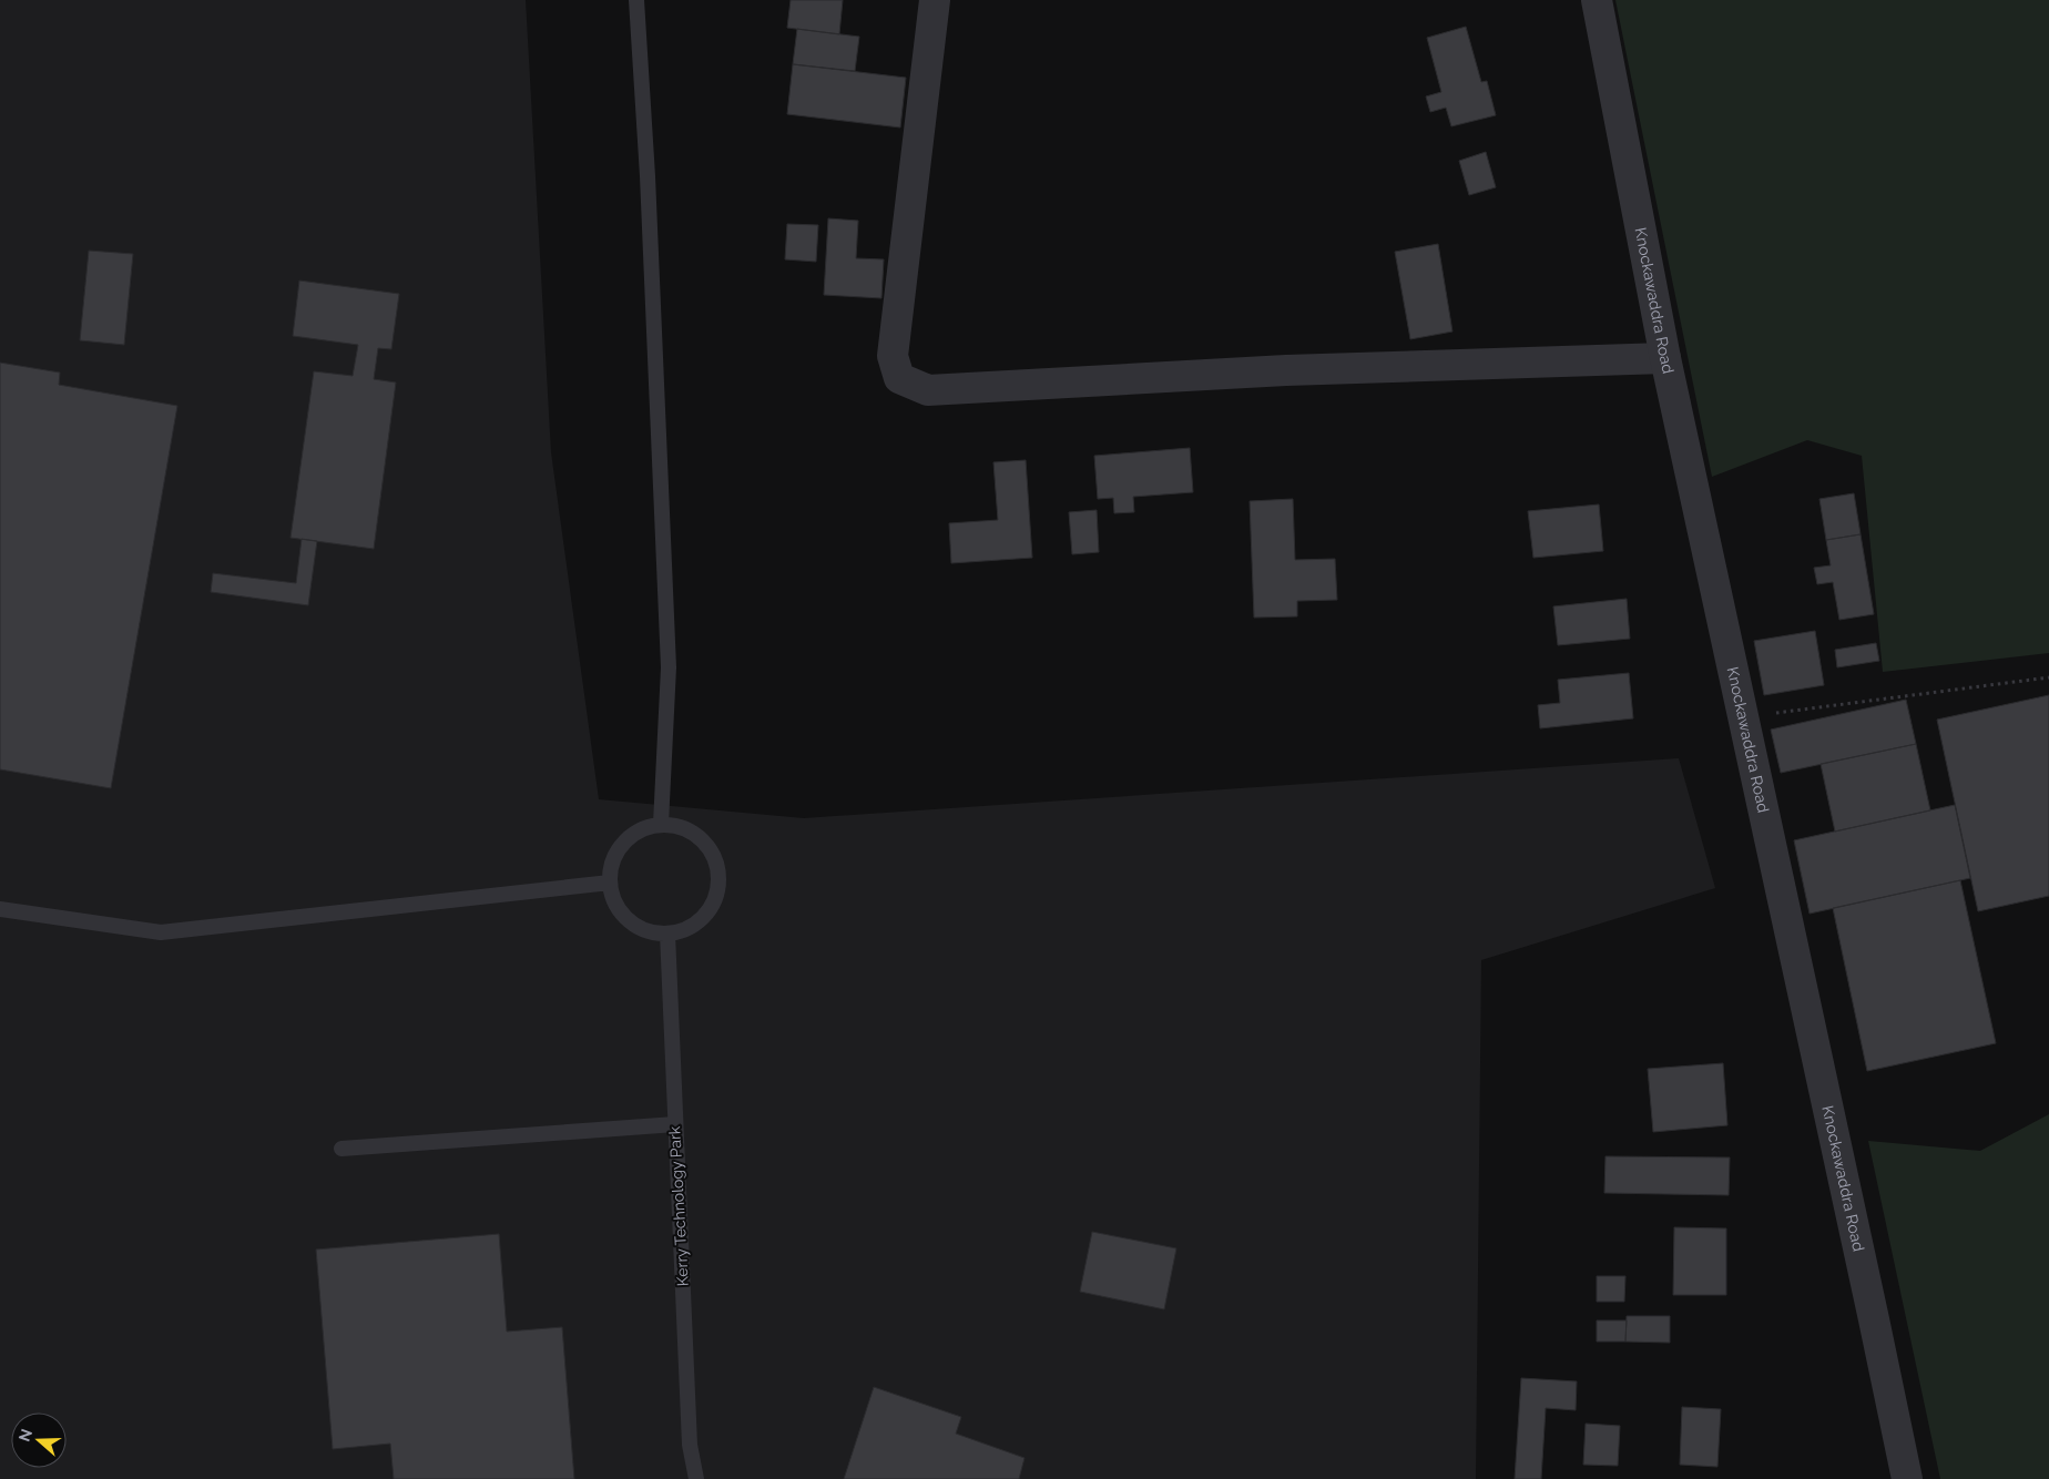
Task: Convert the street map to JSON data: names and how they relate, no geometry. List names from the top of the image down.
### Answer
{
  "streets": {
    "street": ["Knockawaddra Road"],
    "lane": ["Kerry Technology Park"]
  },
  "north": "left"
}
